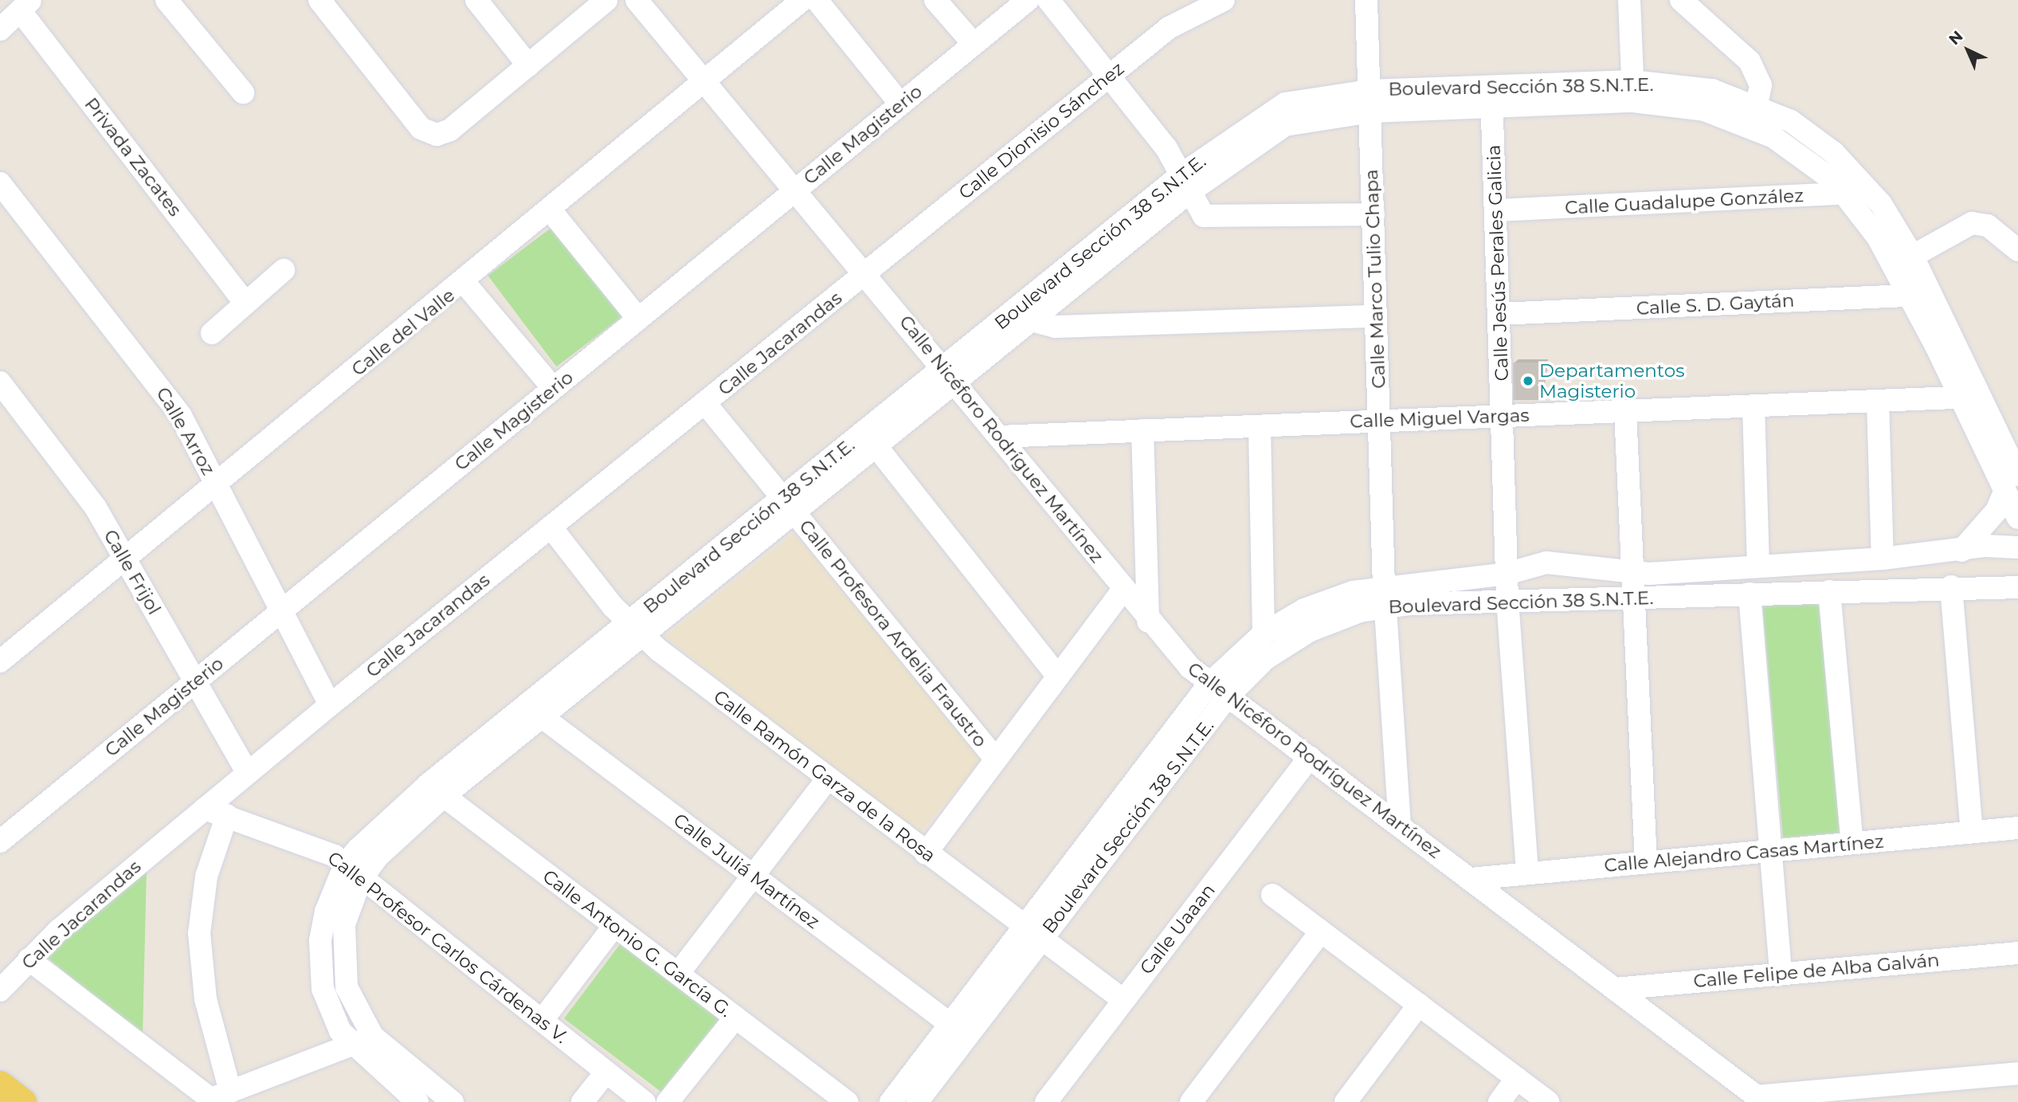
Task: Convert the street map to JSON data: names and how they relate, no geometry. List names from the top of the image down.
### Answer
{
  "streets": {
    "street": [
      "Boulevard Sección 38 S.N.T.E.",
      "Calle Dionisio Sánchez",
      "Calle Magisterio",
      "Privada Zacates",
      "Calle Guadalupe González",
      "Calle Jesús Perales Galicia",
      "Calle Marco Tulio Chapa",
      "Calle S. D. Gaytán",
      "Calle del Valle",
      "Calle Jacarandas",
      "Calle Miguel Vargas",
      "Calle Arroz",
      "Calle Nicéforo Rodríguez Martínez",
      "Calle Frijol",
      "Calle Profesora Ardelia Fraustro",
      "Calle Ramón Garza de la Rosa",
      "Calle Alejandro Casas Martínez",
      "Calle Juliá Martínez",
      "Calle Uaaan",
      "Calle Antonio G. García G.",
      "Calle Profesor Carlos Cárdenas V.",
      "Calle Felipe de Alba Galván"
    ]
  },
  "crossings": [
    ["Boulevard Sección 38 S.N.T.E.", "Calle Guadalupe González"],
    ["Boulevard Sección 38 S.N.T.E.", "Calle Jesús Perales Galicia"],
    ["Boulevard Sección 38 S.N.T.E.", "Calle Marco Tulio Chapa"],
    ["Boulevard Sección 38 S.N.T.E.", "Calle S. D. Gaytán"],
    ["Boulevard Sección 38 S.N.T.E.", "Calle Miguel Vargas"],
    ["Boulevard Sección 38 S.N.T.E.", "Calle Nicéforo Rodríguez Martínez"],
    ["Boulevard Sección 38 S.N.T.E.", "Calle Profesora Ardelia Fraustro"],
    ["Boulevard Sección 38 S.N.T.E.", "Calle Ramón Garza de la Rosa"],
    ["Boulevard Sección 38 S.N.T.E.", "Calle Juliá Martínez"],
    ["Boulevard Sección 38 S.N.T.E.", "Calle Antonio G. García G."],
    ["Boulevard Sección 38 S.N.T.E.", "Calle Profesor Carlos Cárdenas V."],
    ["Calle Dionisio Sánchez", "Calle Jacarandas"],
    ["Calle Dionisio Sánchez", "Calle Nicéforo Rodríguez Martínez"],
    ["Calle Magisterio", "Calle Arroz"],
    ["Calle Magisterio", "Calle Nicéforo Rodríguez Martínez"],
    ["Calle Magisterio", "Calle Frijol"],
    ["Calle Guadalupe González", "Calle Jesús Perales Galicia"],
    ["Calle Jesús Perales Galicia", "Calle S. D. Gaytán"],
    ["Calle Jesús Perales Galicia", "Calle Miguel Vargas"],
    ["Calle Jesús Perales Galicia", "Calle Alejandro Casas Martínez"],
    ["Calle Marco Tulio Chapa", "Calle Miguel Vargas"],
    ["Calle Marco Tulio Chapa", "Calle Nicéforo Rodríguez Martínez"],
    ["Calle del Valle", "Calle Arroz"],
    ["Calle del Valle", "Calle Nicéforo Rodríguez Martínez"],
    ["Calle del Valle", "Calle Frijol"],
    ["Calle Jacarandas", "Calle Arroz"],
    ["Calle Jacarandas", "Calle Nicéforo Rodríguez Martínez"],
    ["Calle Jacarandas", "Calle Frijol"],
    ["Calle Jacarandas", "Calle Profesora Ardelia Fraustro"],
    ["Calle Jacarandas", "Calle Ramón Garza de la Rosa"],
    ["Calle Jacarandas", "Calle Profesor Carlos Cárdenas V."],
    ["Calle Miguel Vargas", "Calle Nicéforo Rodríguez Martínez"],
    ["Calle Nicéforo Rodríguez Martínez", "Calle Alejandro Casas Martínez"],
    ["Calle Nicéforo Rodríguez Martínez", "Calle Uaaan"],
    ["Calle Nicéforo Rodríguez Martínez", "Calle Felipe de Alba Galván"],
    ["Calle Ramón Garza de la Rosa", "Calle Uaaan"]
  ],
  "places": ["Departamentos Magisterio"],
  "north": "top left"
}
